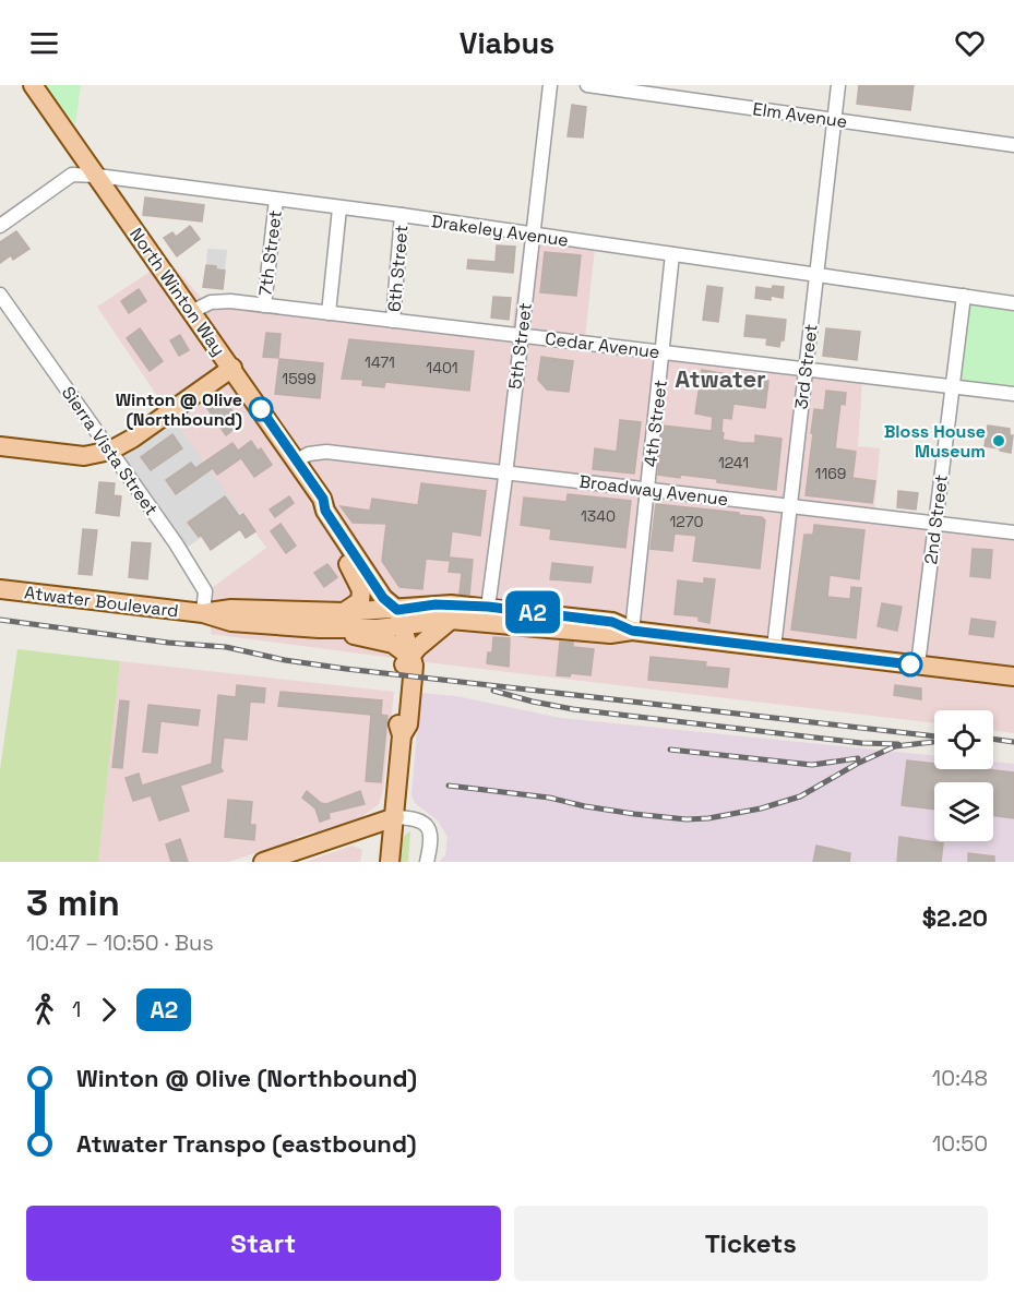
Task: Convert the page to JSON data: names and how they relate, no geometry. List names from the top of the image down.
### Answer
{
  "streets": {
    "main road": ["North Winton Way", "Atwater Boulevard"],
    "street": [
      "Elm Avenue",
      "Drakeley Avenue",
      "7th Street",
      "6th Street",
      "Cedar Avenue",
      "5th Street",
      "3rd Street",
      "4th Street",
      "Sierra Vista Street",
      "Broadway Avenue",
      "2nd Street"
    ]
  },
  "crossings": [
    ["Elm Avenue", "3rd Street"],
    ["Drakeley Avenue", "7th Street"],
    ["Drakeley Avenue", "6th Street"],
    ["Drakeley Avenue", "North Winton Way"],
    ["Drakeley Avenue", "5th Street"],
    ["Drakeley Avenue", "3rd Street"],
    ["Drakeley Avenue", "4th Street"],
    ["Drakeley Avenue", "2nd Street"],
    ["7th Street", "Cedar Avenue"],
    ["6th Street", "Cedar Avenue"],
    ["North Winton Way", "Cedar Avenue"],
    ["North Winton Way", "Broadway Avenue"],
    ["North Winton Way", "Atwater Boulevard"],
    ["Cedar Avenue", "5th Street"],
    ["Cedar Avenue", "3rd Street"],
    ["Cedar Avenue", "4th Street"],
    ["Cedar Avenue", "2nd Street"],
    ["5th Street", "Broadway Avenue"],
    ["5th Street", "Atwater Boulevard"],
    ["3rd Street", "Broadway Avenue"],
    ["3rd Street", "Atwater Boulevard"],
    ["4th Street", "Broadway Avenue"],
    ["4th Street", "Atwater Boulevard"],
    ["Sierra Vista Street", "Atwater Boulevard"],
    ["Broadway Avenue", "2nd Street"],
    ["2nd Street", "Atwater Boulevard"]
  ],
  "districts": ["Atwater"],
  "places": ["Winton @ Olive (Northbound)", "Bloss House Museum"],
  "lines": ["bus line A2"],
  "house_numbers": [
    "1471",
    "1401",
    "1599",
    "1241",
    "1169",
    "1340",
    "1270"
  ],
  "page": {
    "header": "Viabus",
    "on_map": "A2",
    "heading": ["3 min", "10:47 – 10:50 · Bus", "$2.20"],
    "legs": ["1", "A2"],
    "list": [
      {
        "name": "Winton @ Olive (Northbound)",
        "value": "10:48"
      },
      {
        "name": "Atwater Transpo (eastbound)",
        "value": "10:50"
      }
    ],
    "buttons": ["Start", "Tickets"]
  }
}
